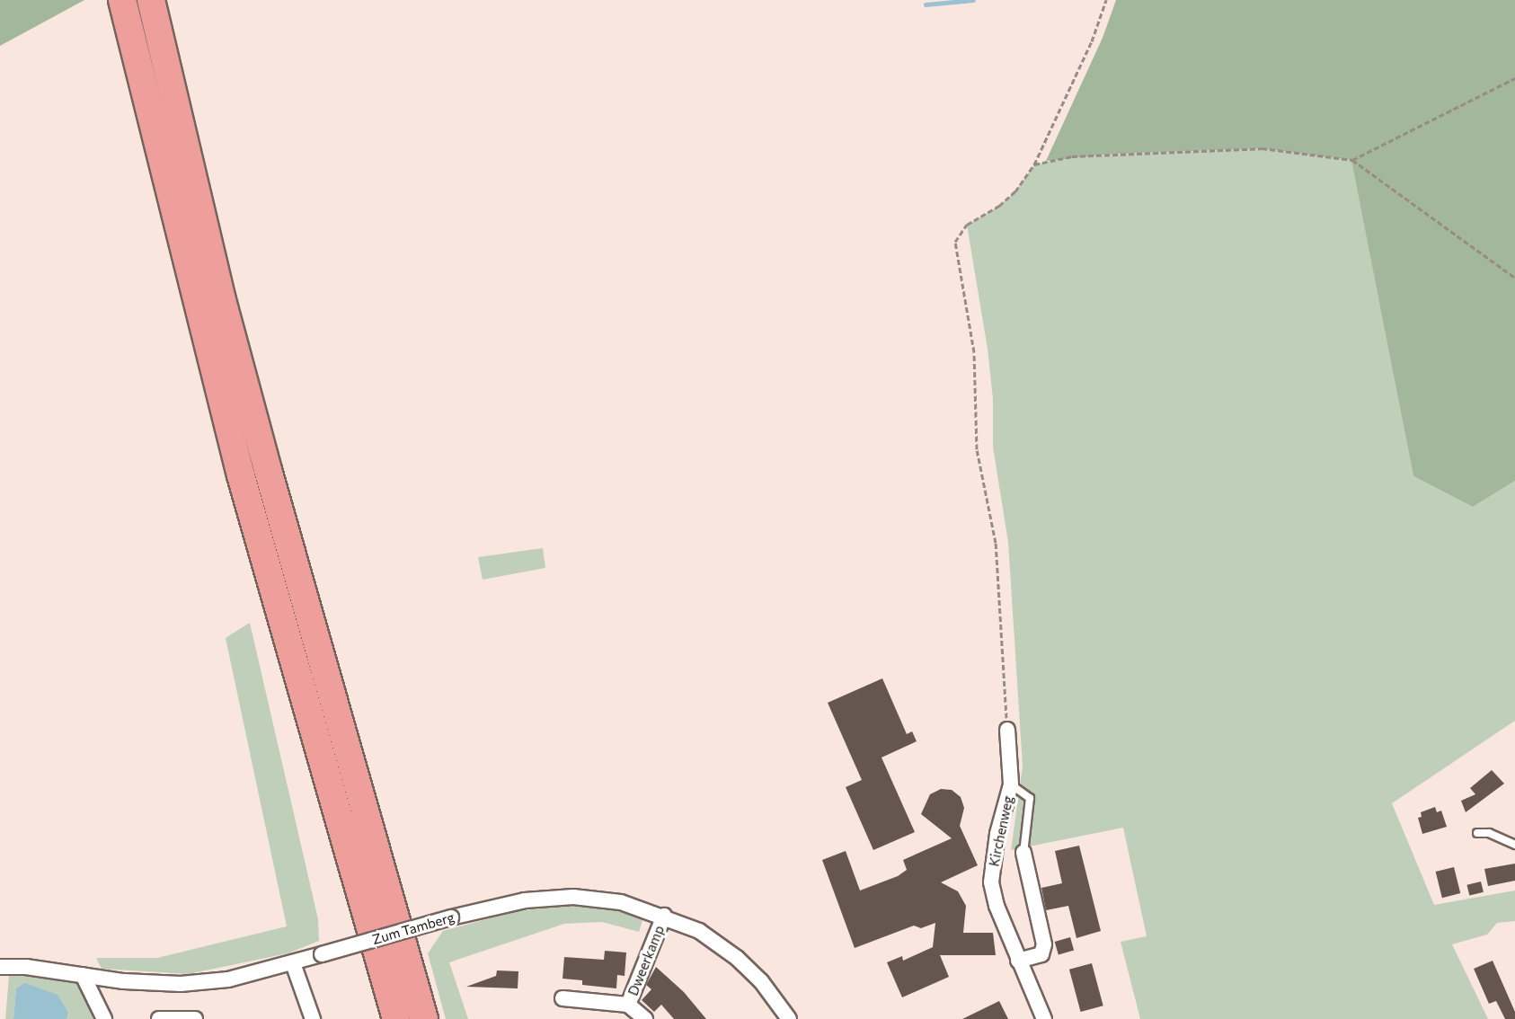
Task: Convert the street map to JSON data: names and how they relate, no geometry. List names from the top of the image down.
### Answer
{
  "streets": {
    "street": ["Kirchenweg", "Zum Tamberg", "Dweerkamp"]
  },
  "crossings": [
    ["Zum Tamberg", "Dweerkamp"]
  ]
}
